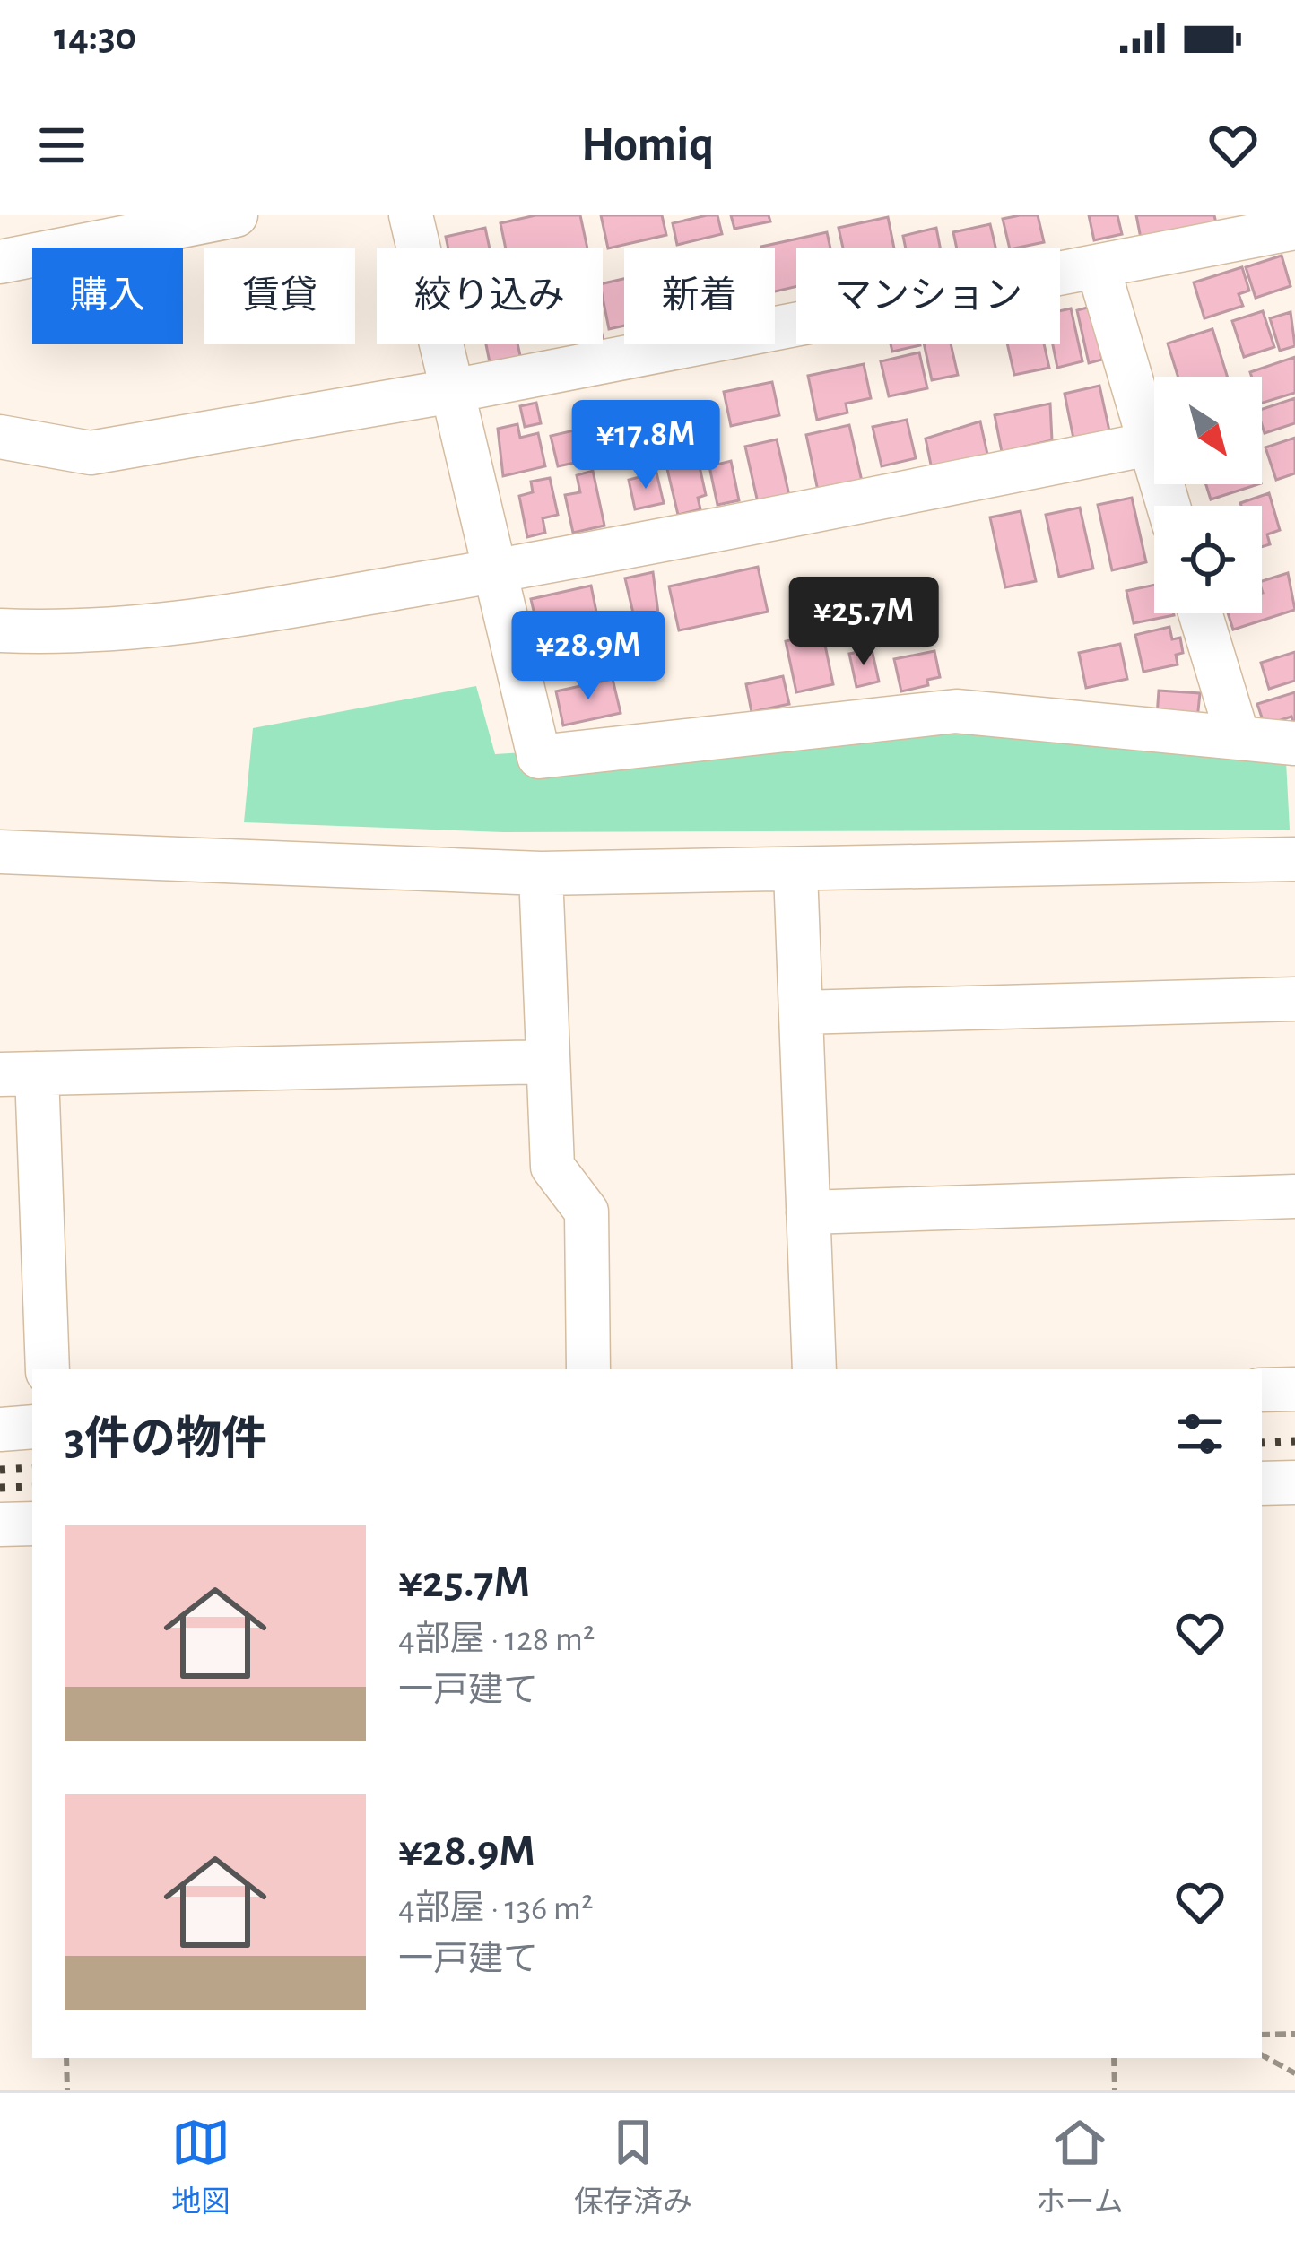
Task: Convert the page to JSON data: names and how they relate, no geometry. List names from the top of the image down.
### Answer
{
  "north": "bottom right",
  "page": {
    "status": "14:30",
    "header": "Homiq",
    "chip": [
      "購入",
      "賃貸",
      "絞り込み",
      "新着",
      "マンション"
    ],
    "price": ["¥17.8M", "¥25.7M", "¥28.9M"],
    "heading": "3件の物件",
    "list": [
      {
        "name": "¥25.7M",
        "note": "4部屋 · 128 m² · 一戸建て"
      },
      {
        "name": "¥28.9M",
        "note": "4部屋 · 136 m² · 一戸建て"
      }
    ],
    "tabs": ["地図", "保存済み", "ホーム"]
  }
}
